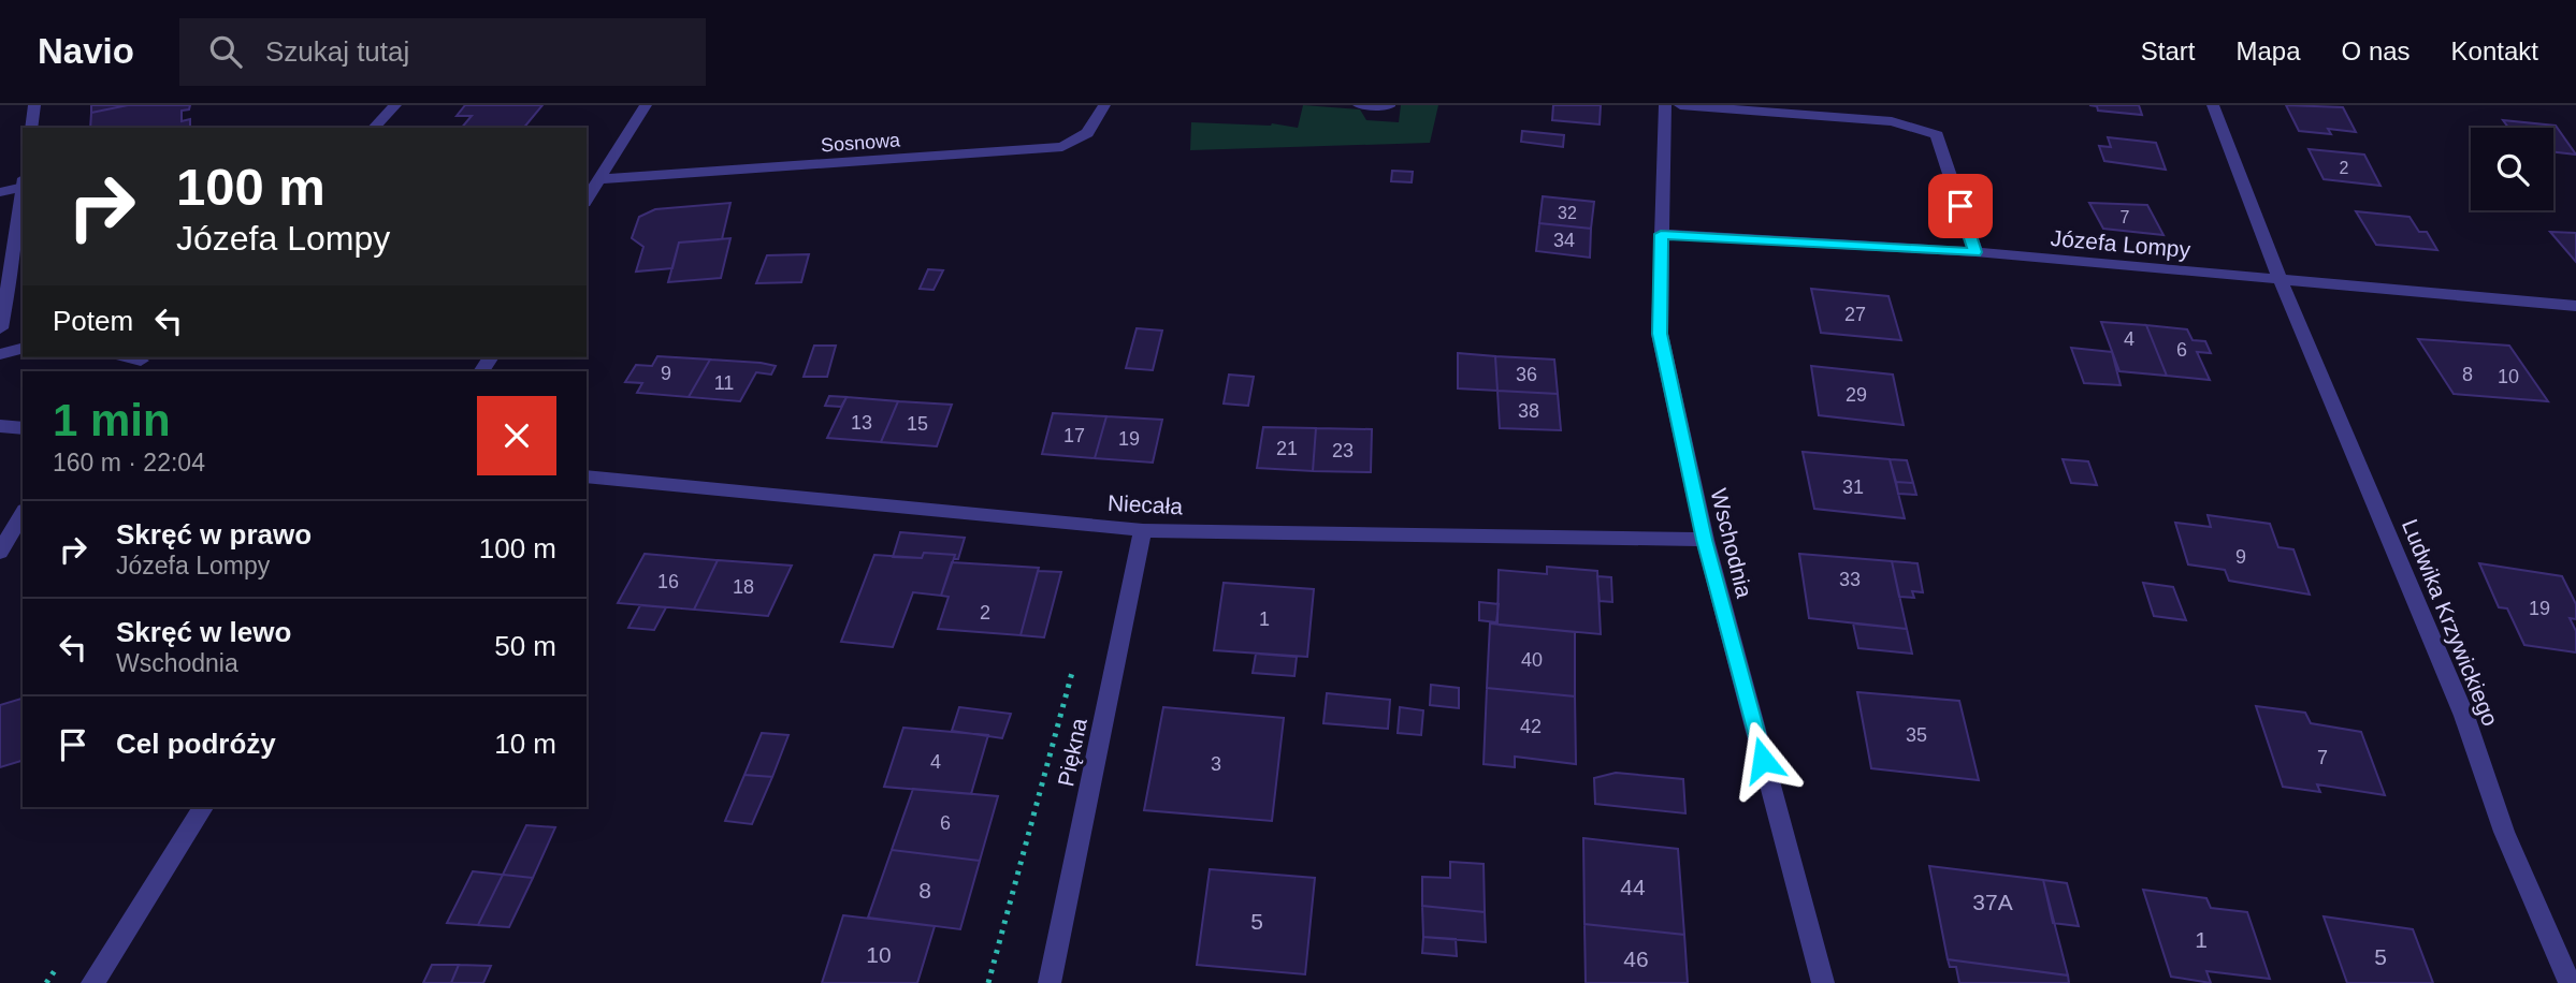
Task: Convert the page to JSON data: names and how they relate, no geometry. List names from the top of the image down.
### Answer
{
  "streets": {
    "street": [
      "Sosnowa",
      "Józefa Lompy",
      "Niecała",
      "Wschodnia",
      "Ludwika Krzywickiego",
      "Piękna"
    ]
  },
  "crossings": [
    ["Józefa Lompy", "Wschodnia"],
    ["Józefa Lompy", "Ludwika Krzywickiego"],
    ["Niecała", "Wschodnia"],
    ["Niecała", "Piękna"]
  ],
  "house_numbers": [
    "2",
    "32",
    "7",
    "34",
    "27",
    "4",
    "6",
    "9",
    "36",
    "8",
    "10",
    "11",
    "29",
    "38",
    "13",
    "15",
    "17",
    "19",
    "21",
    "23",
    "31",
    "9",
    "33",
    "16",
    "18",
    "19",
    "2",
    "1",
    "40",
    "42",
    "35",
    "7",
    "4",
    "3",
    "6",
    "44",
    "8",
    "37A",
    "5",
    "1",
    "10",
    "5",
    "46"
  ],
  "page": {
    "header": "Navio",
    "search": "Szukaj tutaj",
    "nav": [
      "Start",
      "Mapa",
      "O nas",
      "Kontakt"
    ],
    "turn": ["100 m", "Józefa Lompy"],
    "then": "Potem",
    "heading": ["1 min", "160 m · 22:04"],
    "list": [
      {
        "name": "Skręć w prawo",
        "note": "Józefa Lompy",
        "value": "100 m"
      },
      {
        "name": "Skręć w lewo",
        "note": "Wschodnia",
        "value": "50 m"
      },
      {
        "name": "Cel podróży",
        "value": "10 m"
      }
    ]
  }
}
